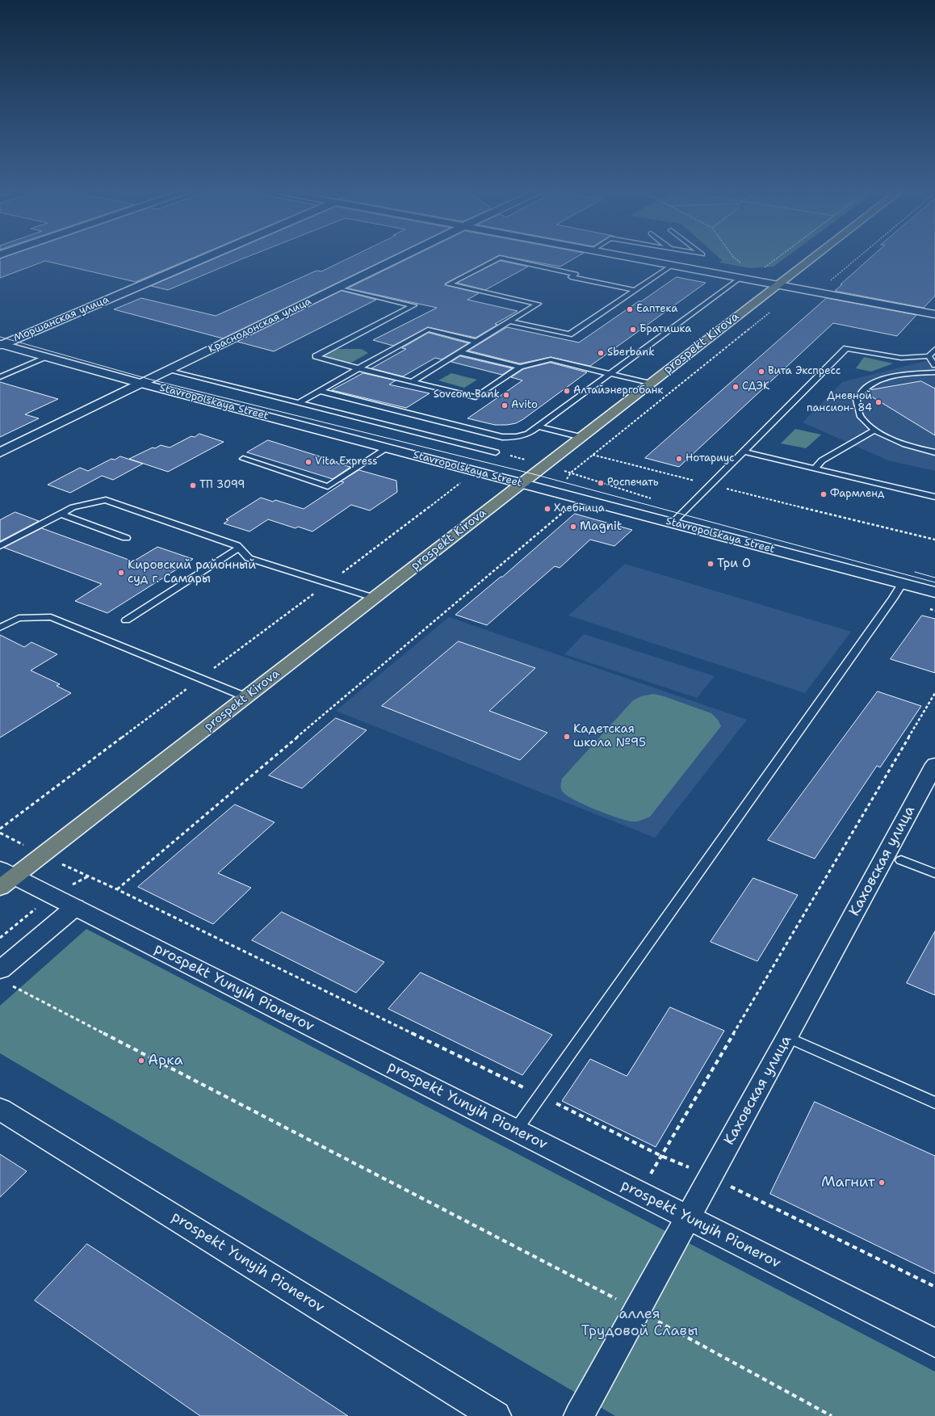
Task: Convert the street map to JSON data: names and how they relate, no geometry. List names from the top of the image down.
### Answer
{
  "streets": {
    "main road": ["prospekt Kirova"],
    "street": [
      "Моршанская улица",
      "Краснодонская улица",
      "Stavropolskaya Street",
      "Каховская улица",
      "prospekt Yunyih Pionerov"
    ]
  },
  "crossings": [
    ["Моршанская улица", "Stavropolskaya Street"],
    ["Краснодонская улица", "Stavropolskaya Street"],
    ["prospekt Kirova", "Stavropolskaya Street"],
    ["prospekt Kirova", "prospekt Yunyih Pionerov"],
    ["Каховская улица", "prospekt Yunyih Pionerov"]
  ],
  "parks": ["аллея Трудовой Славы"],
  "places": [
    "Еаптека",
    "Братишка",
    "Sberbank",
    "Вита Экспресс",
    "СДЭК",
    "Алтайэнергобанк",
    "Sovcom Bank",
    "Дневной пансион- 84",
    "Avito",
    "Нотариус",
    "Vita Express",
    "Роспечать",
    "ТП 3099",
    "Фармленд",
    "Хлебница",
    "Magnit",
    "Три О",
    "Кировский районный суд г. Самары",
    "Кадетская школа №95",
    "Арка",
    "Магнит"
  ]
}
